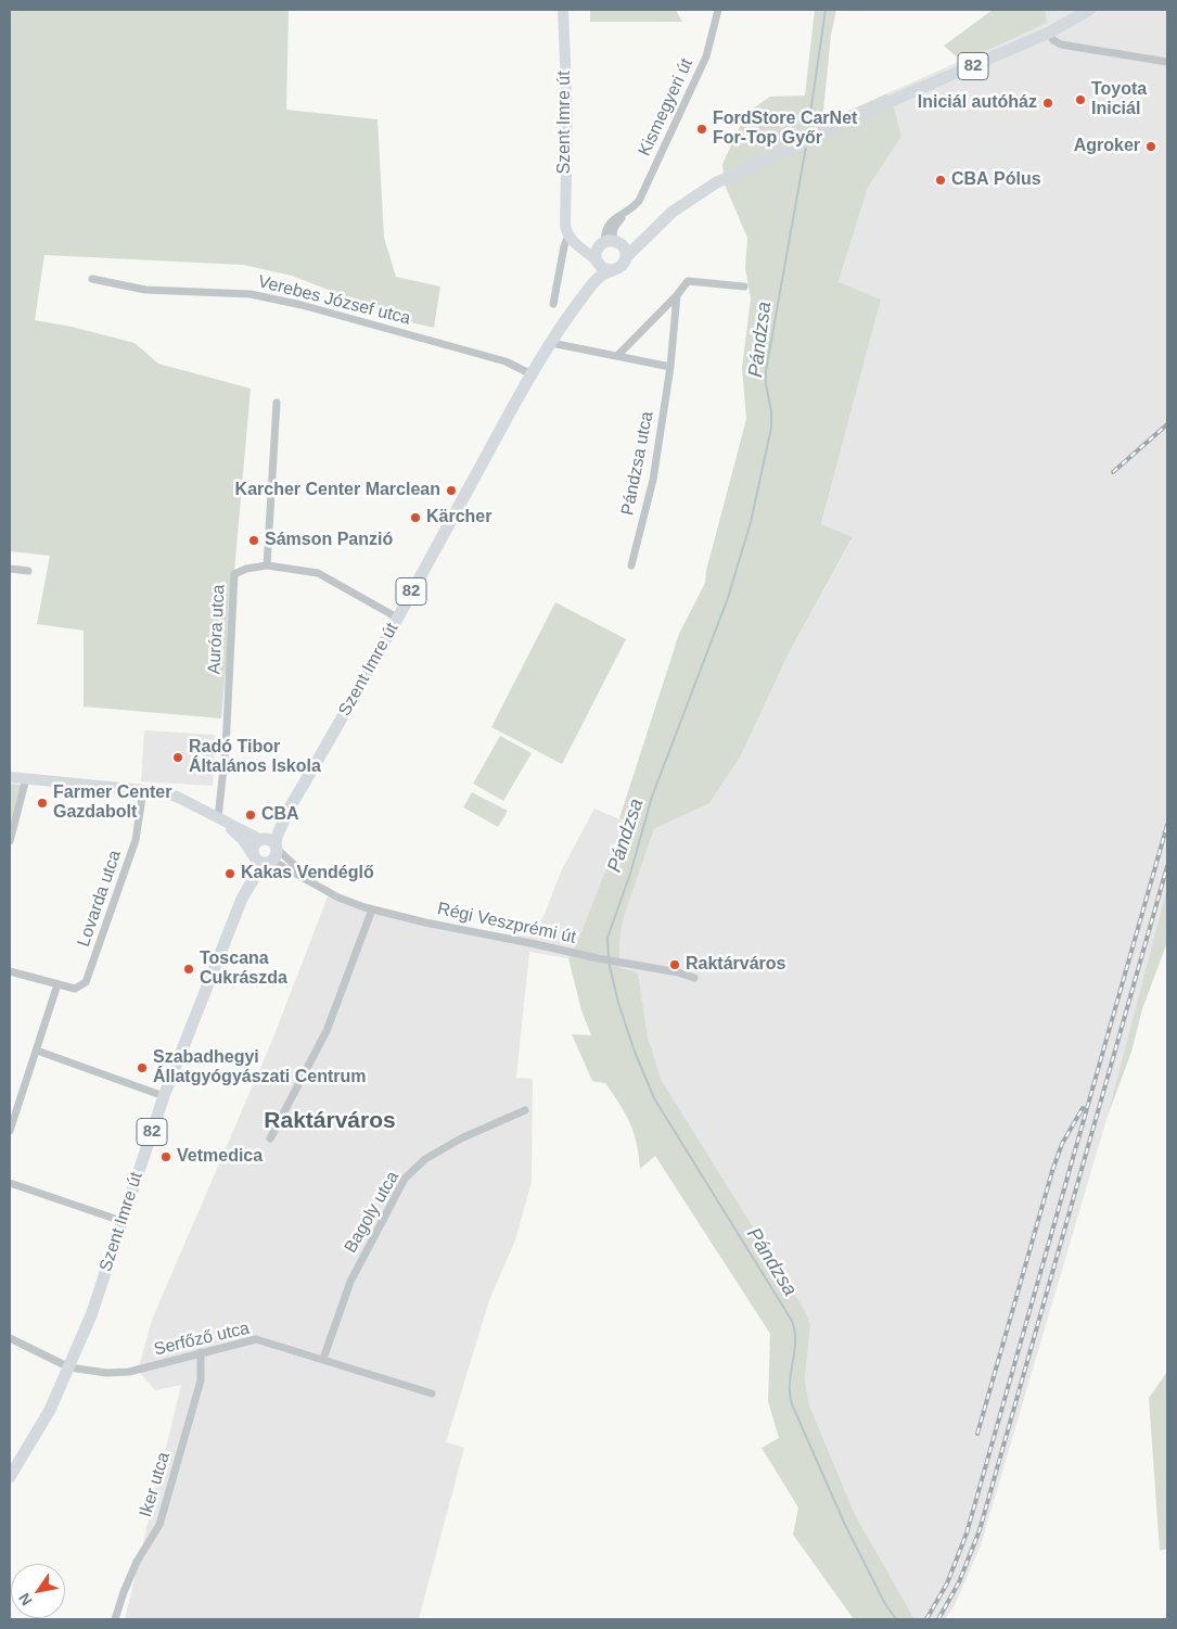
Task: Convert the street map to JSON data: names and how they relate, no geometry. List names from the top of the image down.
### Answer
{
  "streets": {
    "main road": ["82", "Szent Imre út"],
    "street": [
      "Kismegyeri út",
      "Verebes József utca",
      "Pándzsa utca",
      "Auróra utca",
      "Lovarda utca",
      "Régi Veszprémi út",
      "Bagoly utca",
      "Serfőző utca",
      "Iker utca"
    ]
  },
  "crossings": [
    ["82", "Kismegyeri út"],
    ["82", "Szent Imre út"],
    ["82", "Régi Veszprémi út"],
    ["Kismegyeri út", "Szent Imre út"],
    ["Szent Imre út", "Verebes József utca"],
    ["Szent Imre út", "Régi Veszprémi út"],
    ["Szent Imre út", "Serfőző utca"],
    ["Bagoly utca", "Serfőző utca"],
    ["Serfőző utca", "Iker utca"]
  ],
  "districts": ["Raktárváros"],
  "water": ["Pándzsa"],
  "places": [
    "Toyota Iniciál",
    "Iniciál autóház",
    "FordStore CarNet For-Top Győr",
    "Agroker",
    "CBA Pólus",
    "Karcher Center Marclean",
    "Kärcher",
    "Sámson Panzió",
    "Radó Tibor Általános Iskola",
    "Farmer Center Gazdabolt",
    "CBA",
    "Kakas Vendéglő",
    "Raktárváros",
    "Toscana Cukrászda",
    "Szabadhegyi Állatgyógyászati Centrum",
    "Vetmedica"
  ],
  "north": "bottom left"
}
